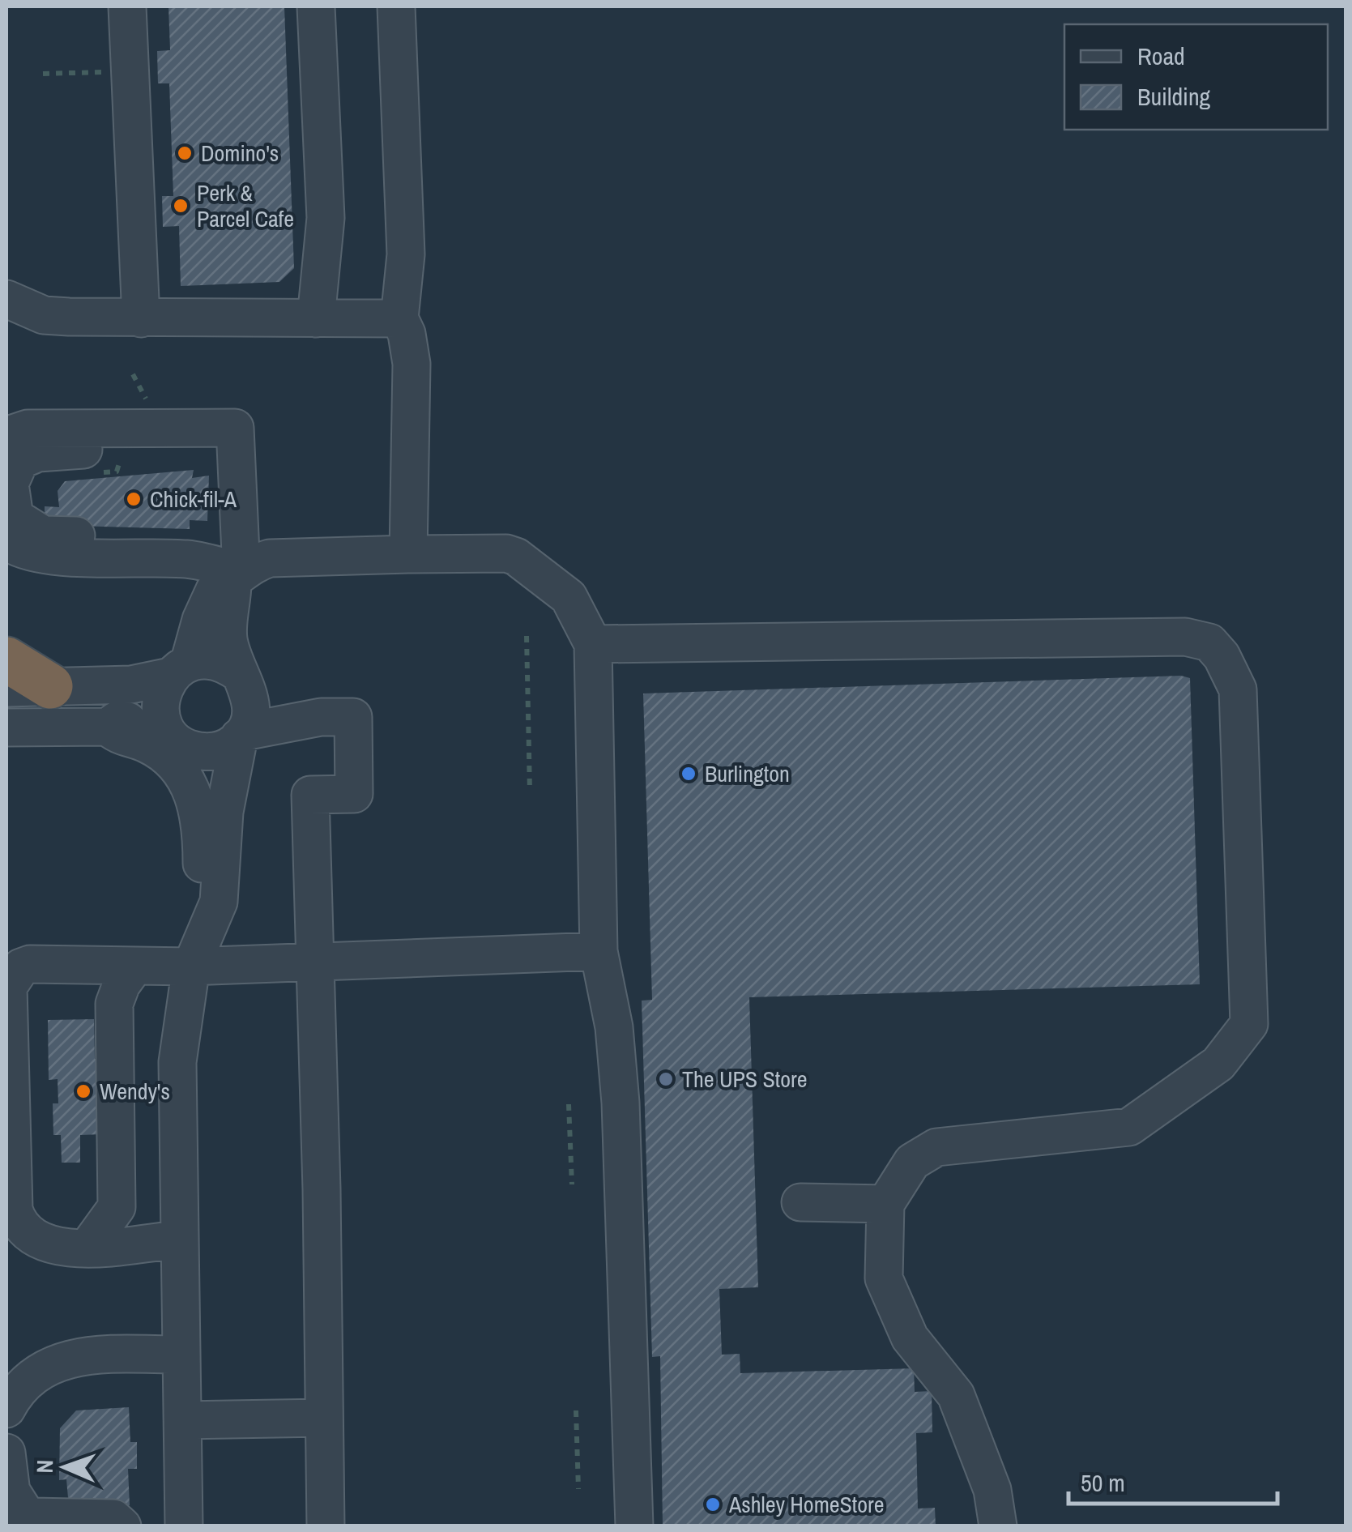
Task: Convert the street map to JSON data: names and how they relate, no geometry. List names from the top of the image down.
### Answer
{
  "places": [
    "Domino's",
    "Perk & Parcel Cafe",
    "Chick-fil-A",
    "Burlington",
    "The UPS Store",
    "Wendy's",
    "Ashley HomeStore"
  ],
  "legend": ["Road", "Building"],
  "scale_bar": "50 m",
  "north": "left"
}
